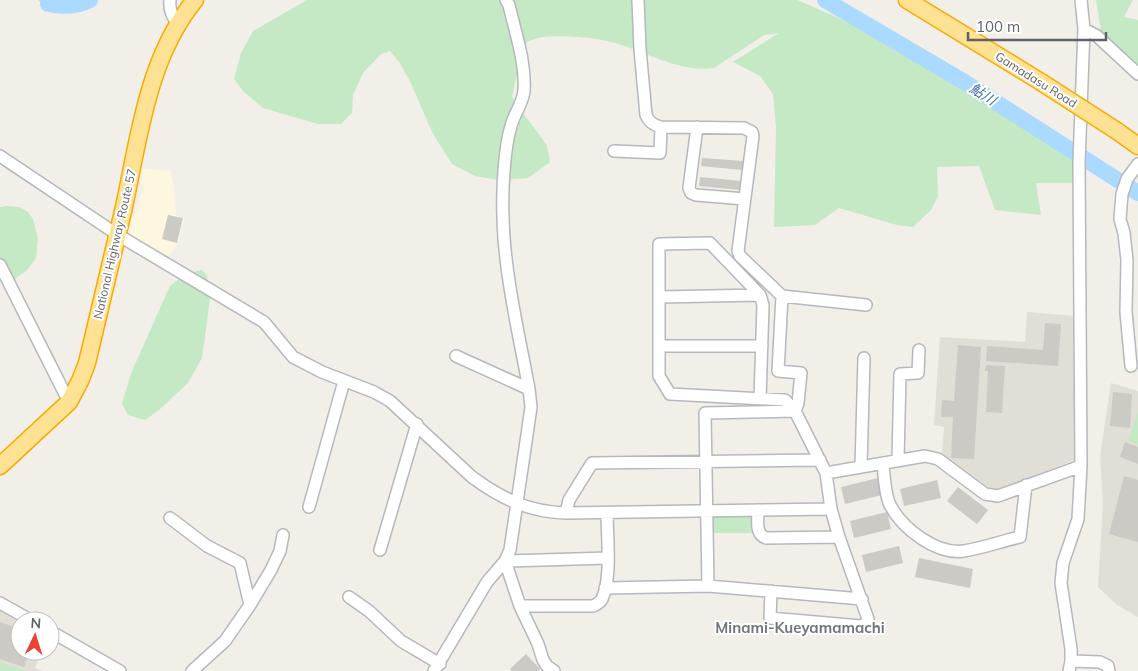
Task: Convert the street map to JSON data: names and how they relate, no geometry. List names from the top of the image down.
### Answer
{
  "streets": {
    "highway": ["Gamadasu Road", "National Highway Route 57"]
  },
  "districts": ["Minami-Kueyamamachi"],
  "water": ["鮎川"],
  "scale_bar": "100 m",
  "north": "top"
}
